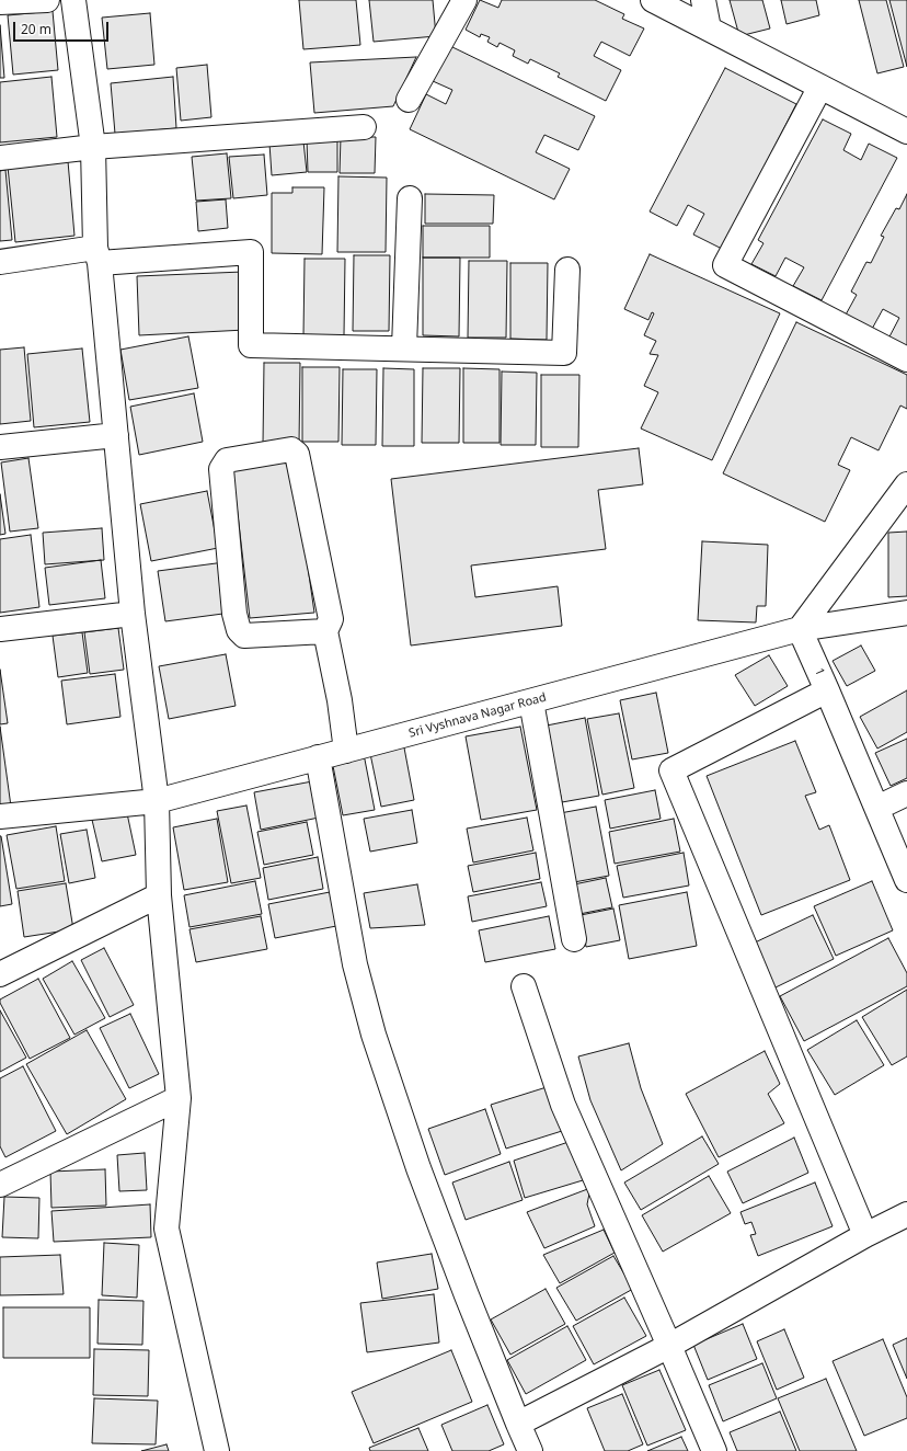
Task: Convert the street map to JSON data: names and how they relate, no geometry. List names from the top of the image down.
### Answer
{
  "streets": {
    "street": ["1", "Sri Vyshnava Nagar Road"]
  },
  "crossings": [
    ["1", "Sri Vyshnava Nagar Road"]
  ],
  "scale_bar": "20 m"
}
